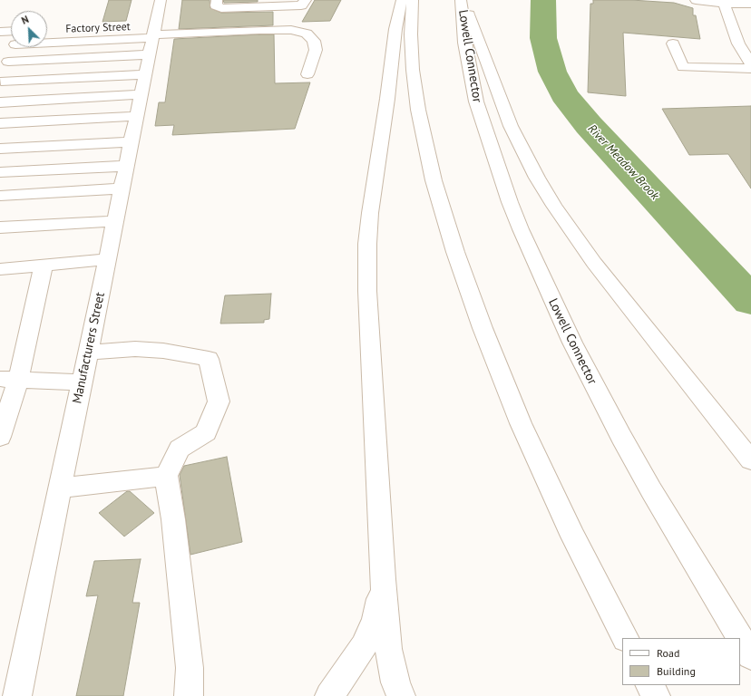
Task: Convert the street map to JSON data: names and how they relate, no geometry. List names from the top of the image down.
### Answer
{
  "streets": {
    "main road": ["Factory Street", "Lowell Connector", "Manufacturers Street"]
  },
  "crossings": [
    ["Factory Street", "Manufacturers Street"]
  ],
  "water": ["River Meadow Brook"],
  "legend": ["Road", "Building"],
  "north": "top left"
}
